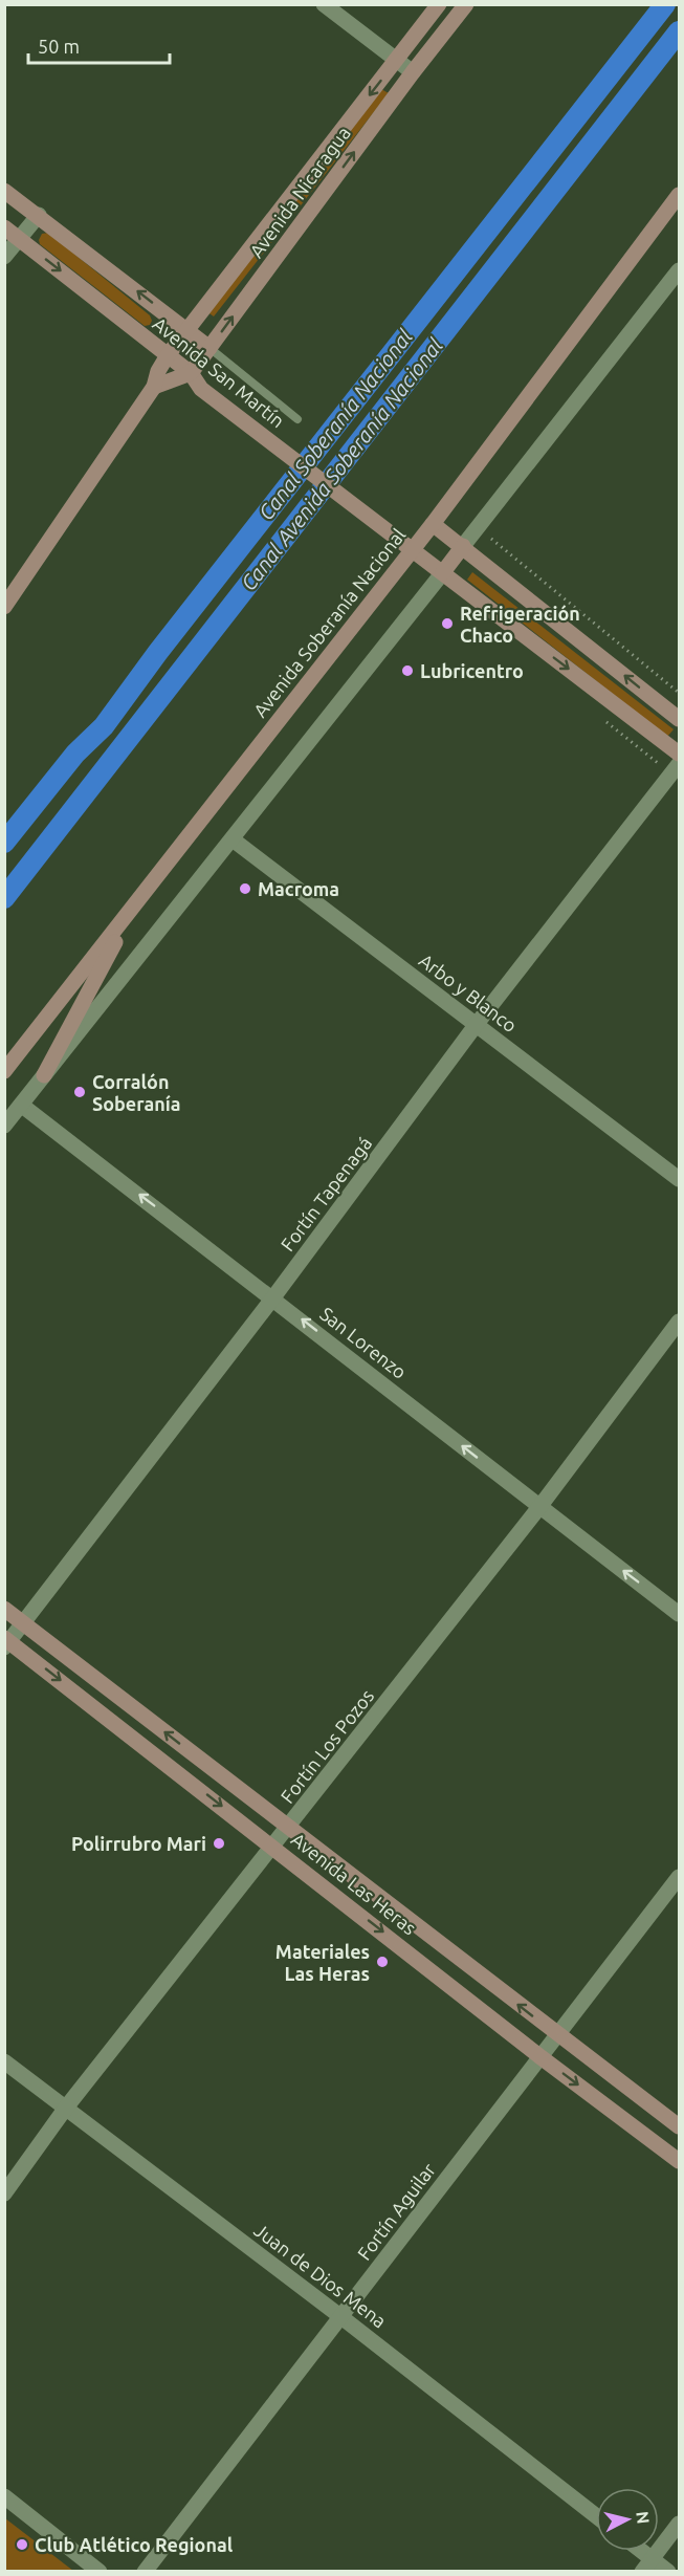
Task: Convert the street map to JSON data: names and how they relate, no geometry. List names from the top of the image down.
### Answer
{
  "streets": {
    "main road": [
      "Avenida Nicaragua",
      "Avenida San Martín",
      "Avenida Soberanía Nacional",
      "Avenida Las Heras"
    ],
    "street": [
      "Arbo y Blanco",
      "Fortín Tapenagá",
      "San Lorenzo",
      "Fortín Los Pozos",
      "Fortín Aguilar",
      "Juan de Dios Mena"
    ]
  },
  "crossings": [
    ["Avenida Nicaragua", "Avenida San Martín"],
    ["Avenida San Martín", "Avenida Soberanía Nacional"],
    ["Arbo y Blanco", "Fortín Tapenagá"],
    ["Fortín Tapenagá", "San Lorenzo"],
    ["Fortín Tapenagá", "Avenida Las Heras"],
    ["San Lorenzo", "Fortín Los Pozos"],
    ["Fortín Los Pozos", "Avenida Las Heras"],
    ["Fortín Los Pozos", "Juan de Dios Mena"],
    ["Avenida Las Heras", "Fortín Aguilar"],
    ["Fortín Aguilar", "Juan de Dios Mena"]
  ],
  "one_way": ["San Lorenzo"],
  "water": ["Canal Soberanía Nacional", "Canal Avenida Soberanía Nacional"],
  "places": [
    "Refrigeración Chaco",
    "Lubricentro",
    "Macroma",
    "Corralón Soberanía",
    "Polirrubro Mari",
    "Materiales Las Heras",
    "Club Atlético Regional"
  ],
  "scale_bar": "50 m",
  "north": "right"
}
